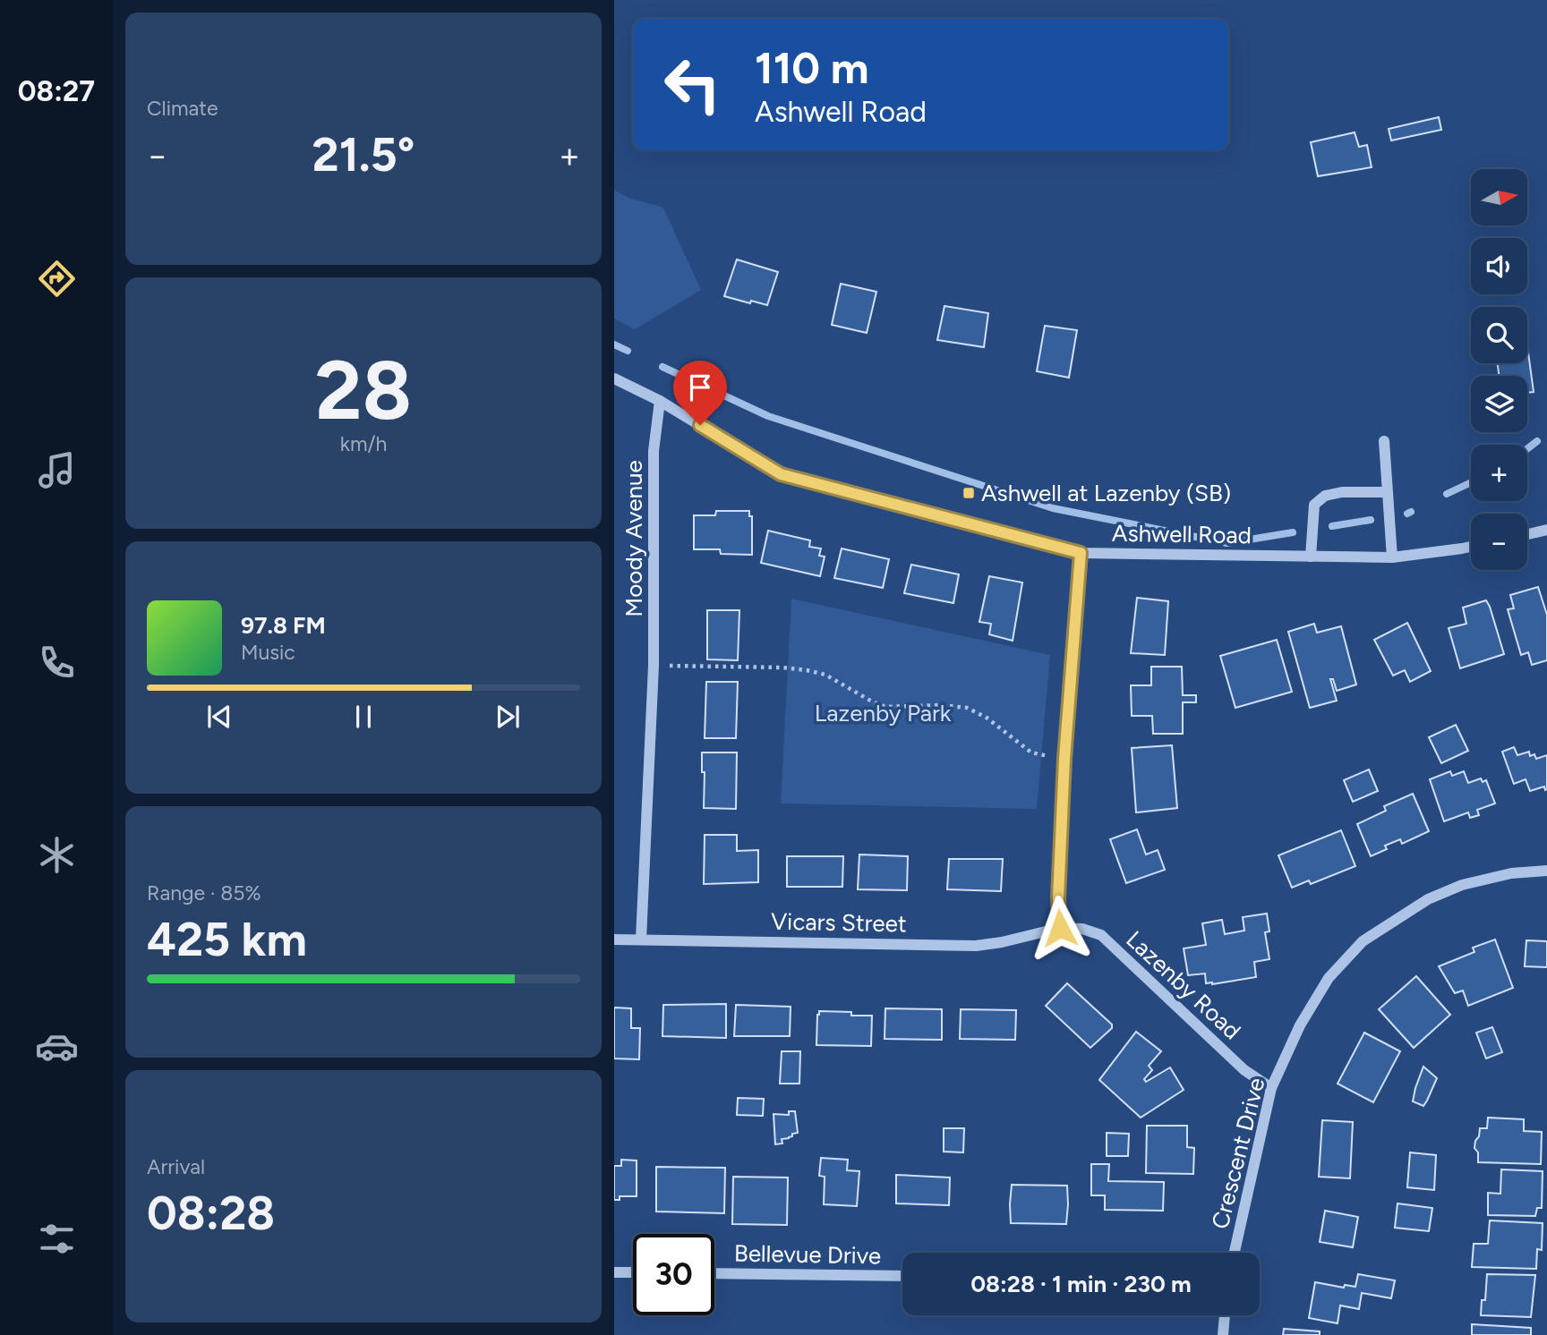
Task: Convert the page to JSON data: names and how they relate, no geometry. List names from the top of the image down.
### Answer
{
  "streets": {
    "street": [
      "Ashwell Road",
      "Moody Avenue",
      "Vicars Street",
      "Lazenby Road",
      "Crescent Drive",
      "Bellevue Drive"
    ]
  },
  "crossings": [
    ["Ashwell Road", "Moody Avenue"],
    ["Moody Avenue", "Vicars Street"],
    ["Vicars Street", "Lazenby Road"],
    ["Lazenby Road", "Crescent Drive"]
  ],
  "parks": ["Lazenby Park"],
  "places": {
    "transit": ["Ashwell at Lazenby (SB)"]
  },
  "north": "right",
  "page": {
    "tabs": "08:27",
    "tile": [
      "Climate",
      ["28", "km/h"],
      ["Range · 85%", "425 km"],
      ["Arrival", "08:28"]
    ],
    "turn": ["110 m", "Ashwell Road"],
    "heat": ["−", "21.5°", "+"],
    "map_buttons": ["+", "−"],
    "song": ["97.8 FM", "Music"],
    "limit": "30",
    "trip": "08:28 · 1 min · 230 m"
  }
}
